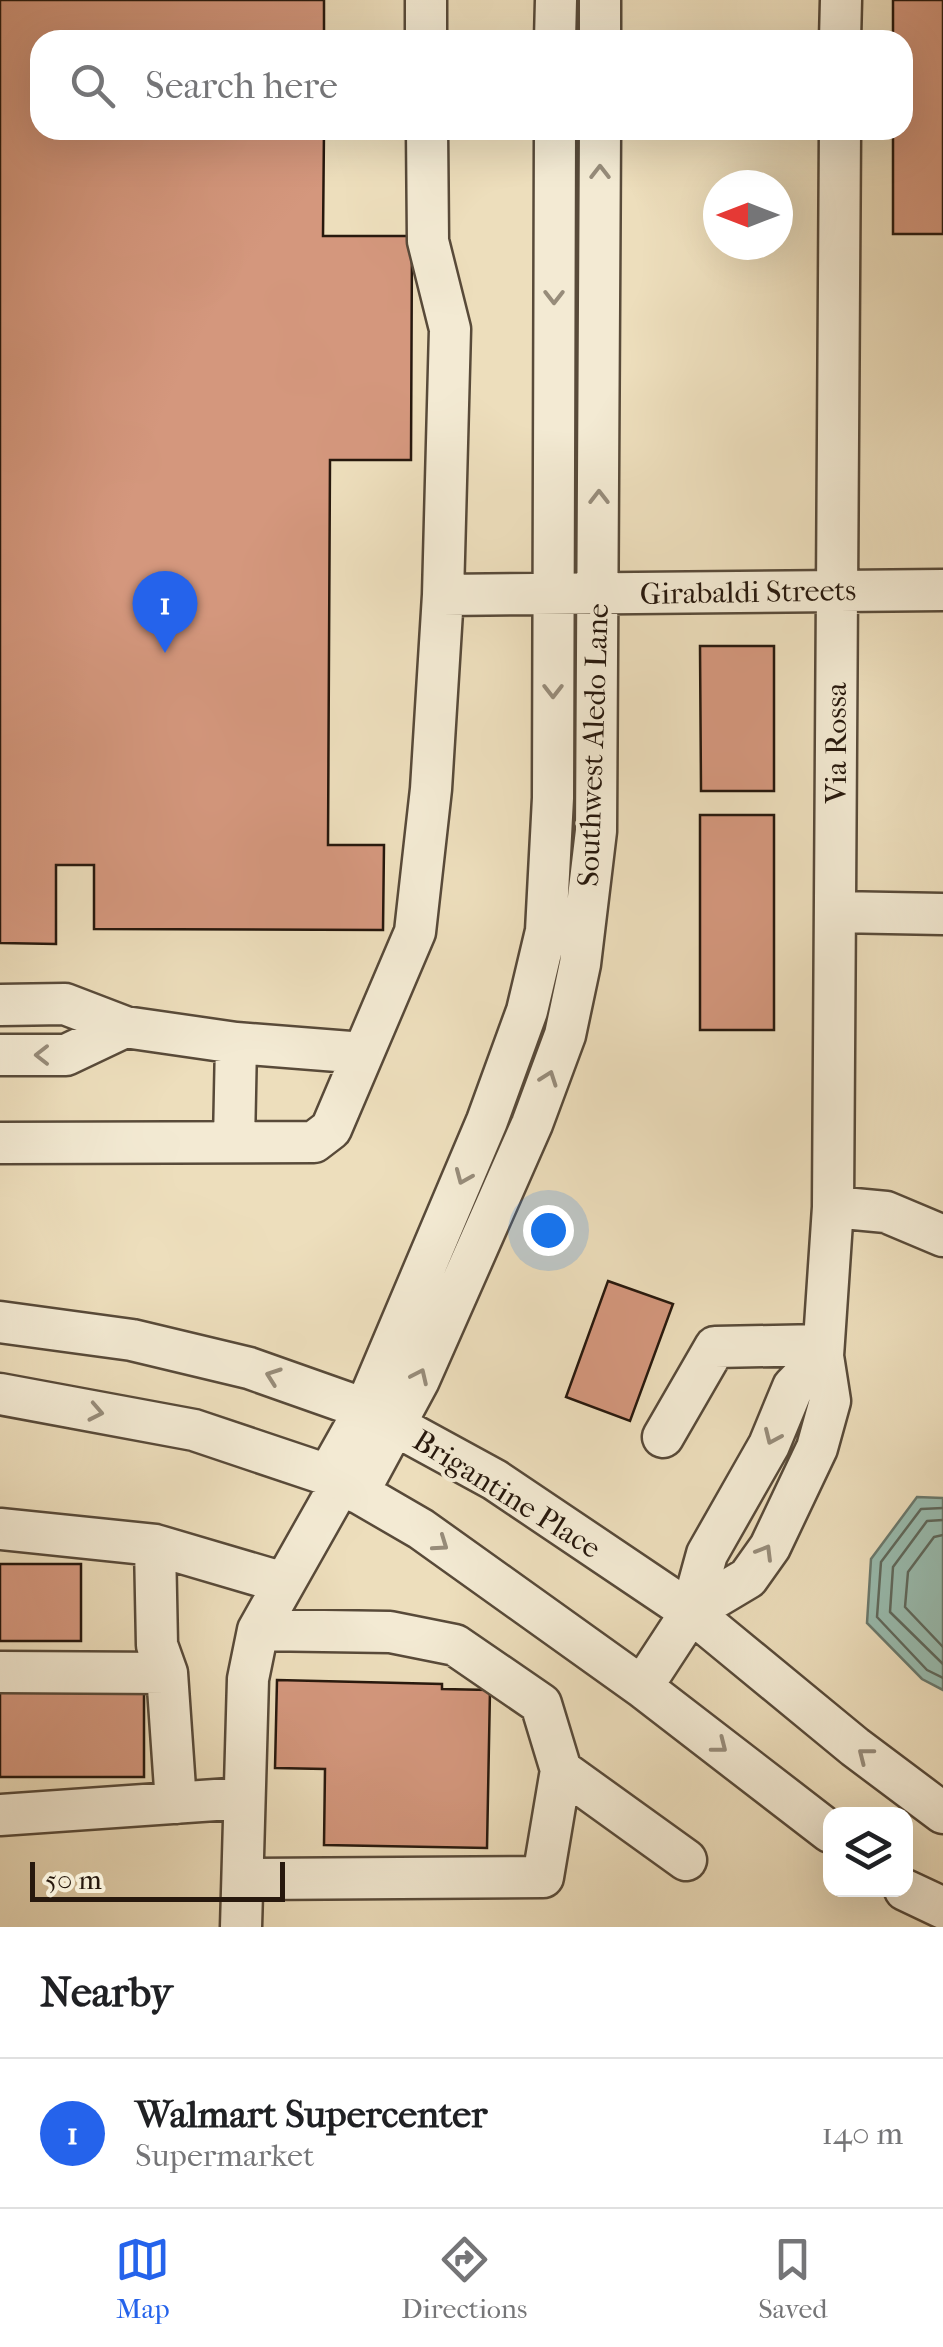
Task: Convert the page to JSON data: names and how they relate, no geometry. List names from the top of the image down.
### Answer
{
  "streets": {
    "street": [
      "Girabaldi Streets",
      "Via Rossa",
      "Southwest Aledo Lane",
      "Brigantine Place"
    ]
  },
  "crossings": [
    ["Girabaldi Streets", "Via Rossa"],
    ["Girabaldi Streets", "Southwest Aledo Lane"],
    ["Southwest Aledo Lane", "Brigantine Place"]
  ],
  "scale_bar": "50 m",
  "north": "left",
  "page": {
    "search": "Search here",
    "pins": "1",
    "scale": "50 m",
    "heading": "Nearby",
    "list": [
      {
        "mark": "1",
        "name": "Walmart Supercenter",
        "note": "Supermarket",
        "value": "140 m"
      }
    ],
    "nav": ["Map", "Directions", "Saved"]
  }
}
